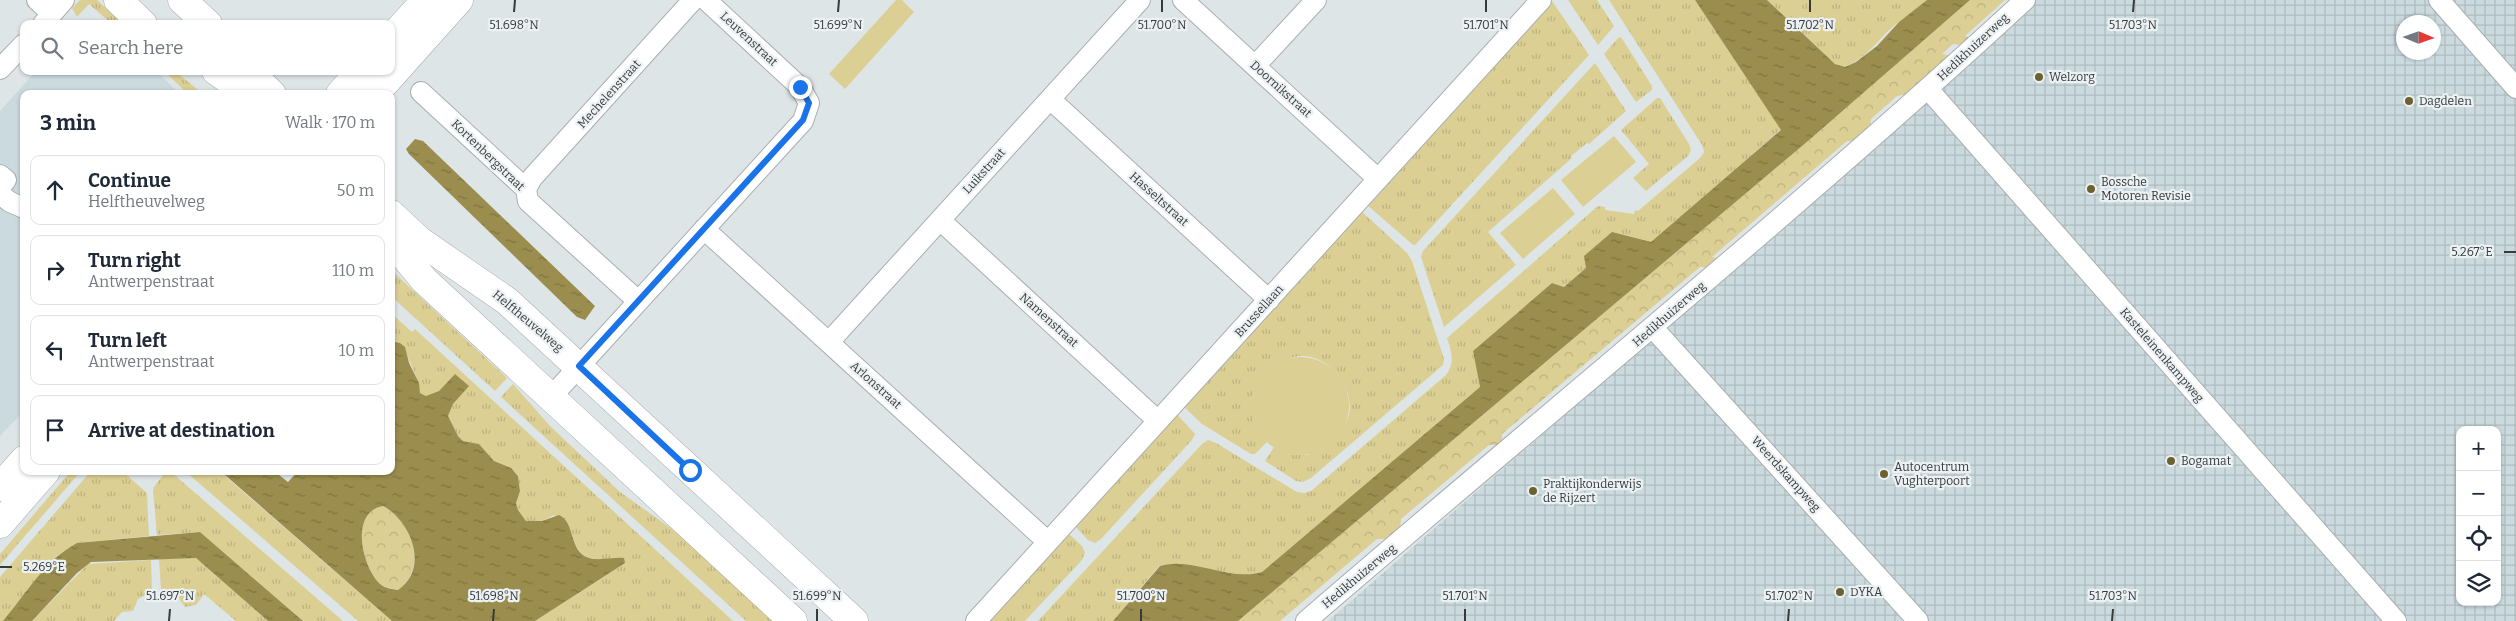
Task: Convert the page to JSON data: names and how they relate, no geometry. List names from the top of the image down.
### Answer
{
  "streets": {
    "main road": ["Helftheuvelweg"],
    "street": [
      "Leuvenstraat",
      "Hedikhuizerweg",
      "Doornikstraat",
      "Mechelenstraat",
      "Kortenbergstraat",
      "Luikstraat",
      "Hasseltstraat",
      "Brussellaan",
      "Namenstraat",
      "Kasteleinenkampweg",
      "Arlonstraat",
      "Weerdskampweg"
    ]
  },
  "crossings": [
    ["Leuvenstraat", "Arlonstraat"],
    ["Hedikhuizerweg", "Kasteleinenkampweg"],
    ["Hedikhuizerweg", "Weerdskampweg"],
    ["Doornikstraat", "Brussellaan"],
    ["Mechelenstraat", "Kortenbergstraat"],
    ["Luikstraat", "Hasseltstraat"],
    ["Luikstraat", "Namenstraat"],
    ["Luikstraat", "Arlonstraat"],
    ["Hasseltstraat", "Brussellaan"],
    ["Brussellaan", "Namenstraat"],
    ["Brussellaan", "Arlonstraat"]
  ],
  "places": [
    "Welzorg",
    "Dagdelen",
    "Bossche Motoren Revisie",
    "Bogamat",
    "Autocentrum Vughterpoort",
    "Praktijkonderwijs de Rijzert",
    "DYKA"
  ],
  "north": "right",
  "page": {
    "search": "Search here",
    "heading": ["3 min", "Walk · 170 m"],
    "list": [
      ["Continue", "Helftheuvelweg", "50 m"],
      ["Turn right", "Antwerpenstraat", "110 m"],
      ["Turn left", "Antwerpenstraat", "10 m"],
      "Arrive at destination"
    ],
    "map_buttons": ["+", "−"]
  },
  "coordinates": [
    "51.698°N",
    "51.699°N",
    "51.700°N",
    "51.701°N",
    "51.702°N",
    "51.703°N",
    "5.267°E",
    "5.269°E",
    "51.697°N"
  ]
}
